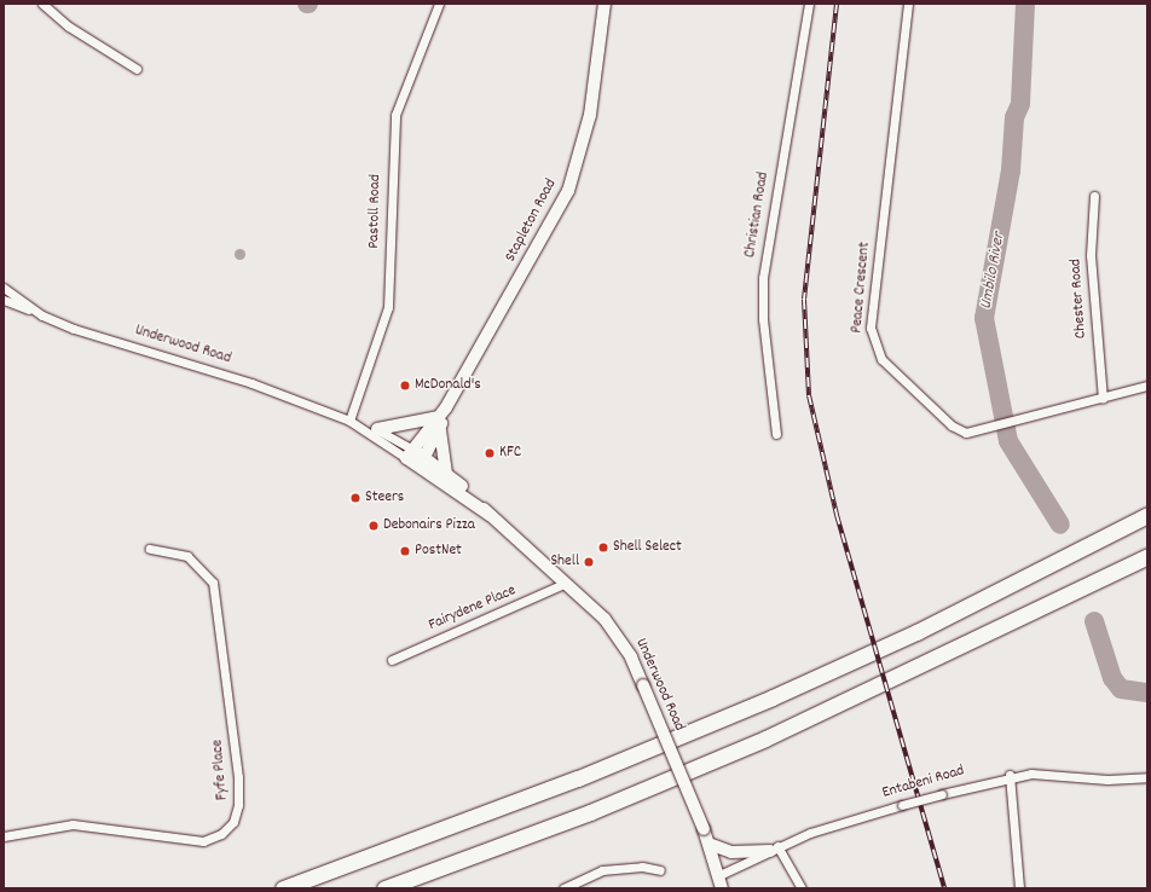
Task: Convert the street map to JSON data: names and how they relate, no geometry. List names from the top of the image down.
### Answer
{
  "streets": {
    "main road": ["Stapleton Road", "Underwood Road"],
    "street": [
      "Pastoll Road",
      "Christian Road",
      "Peace Crescent",
      "Chester Road",
      "Fairydene Place",
      "Fyfe Place",
      "Entabeni Road"
    ]
  },
  "crossings": [
    ["Pastoll Road", "Underwood Road"],
    ["Stapleton Road", "Underwood Road"],
    ["Peace Crescent", "Chester Road"],
    ["Underwood Road", "Fairydene Place"],
    ["Underwood Road", "Entabeni Road"]
  ],
  "water": ["Umbilo River"],
  "places": [
    "McDonald's",
    "KFC",
    "Steers",
    "Debonairs Pizza",
    "Shell Select",
    "PostNet",
    "Shell"
  ]
}
